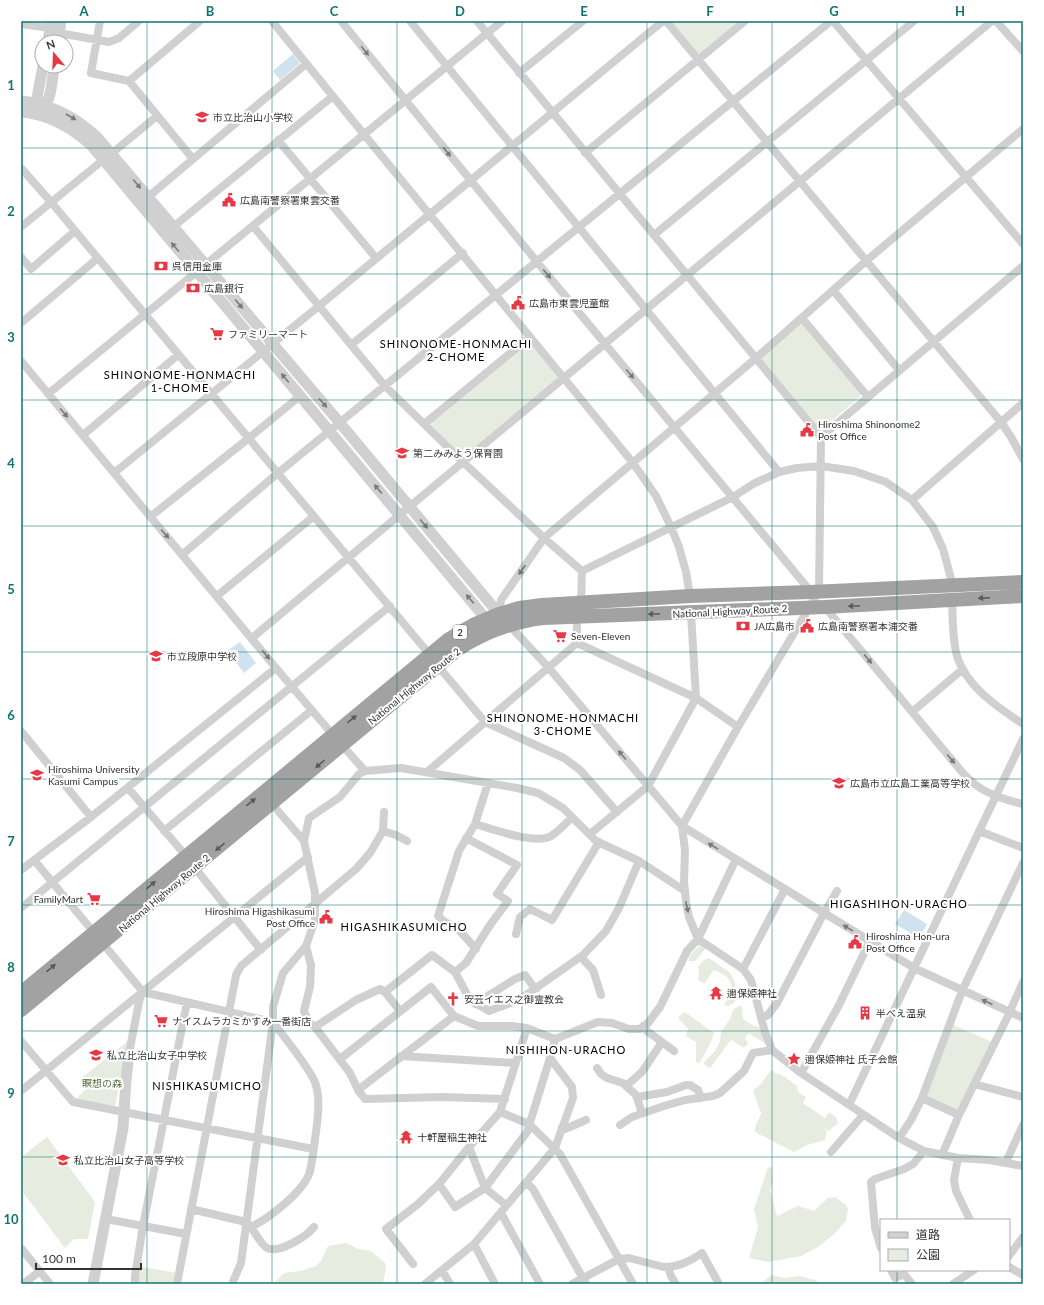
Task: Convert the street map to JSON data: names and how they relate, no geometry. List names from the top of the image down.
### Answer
{
  "streets": {
    "highway": ["National Highway Route 2", "2"]
  },
  "districts": [
    "SHINONOME-HONMACHI 2-CHOME",
    "SHINONOME-HONMACHI 1-CHOME",
    "SHINONOME-HONMACHI 3-CHOME",
    "HIGASHIHON-URACHO",
    "HIGASHIKASUMICHO",
    "NISHIHON-URACHO",
    "NISHIKASUMICHO"
  ],
  "parks": ["瞑想の森"],
  "places": {
    "school or university": [
      "市立比治山小学校",
      "第二みみよう保育園",
      "市立段原中学校",
      "Hiroshima University Kasumi Campus",
      "広島市立広島工業高等学校",
      "私立比治山女子中学校",
      "私立比治山女子高等学校"
    ],
    "public building": [
      "広島南警察署東雲交番",
      "広島市東雲児童館",
      "Hiroshima Shinonome2 Post Office",
      "広島南警察署本浦交番",
      "Hiroshima Higashikasumi Post Office",
      "Hiroshima Hon-ura Post Office"
    ],
    "bank": ["呉信用金庫", "広島銀行", "JA広島市"],
    "supermarket": [
      "ファミリーマート",
      "Seven-Eleven",
      "FamilyMart",
      "ナイスムラカミかすみ一番街店"
    ],
    "temple": ["邇保姫神社", "十軒屋稲生神社"],
    "church": ["安芸イエス之御霊教会"],
    "building": ["半べえ温泉"],
    "place": ["邇保姫神社 氏子会館"]
  },
  "legend": ["道路", "公園"],
  "scale_bar": "100 m",
  "north": "top",
  "grid": {
    "columns": [
      "A",
      "B",
      "C",
      "D",
      "E",
      "F",
      "G",
      "H"
    ],
    "rows": [
      "1",
      "2",
      "3",
      "4",
      "5",
      "6",
      "7",
      "8",
      "9",
      "10"
    ]
  }
}
